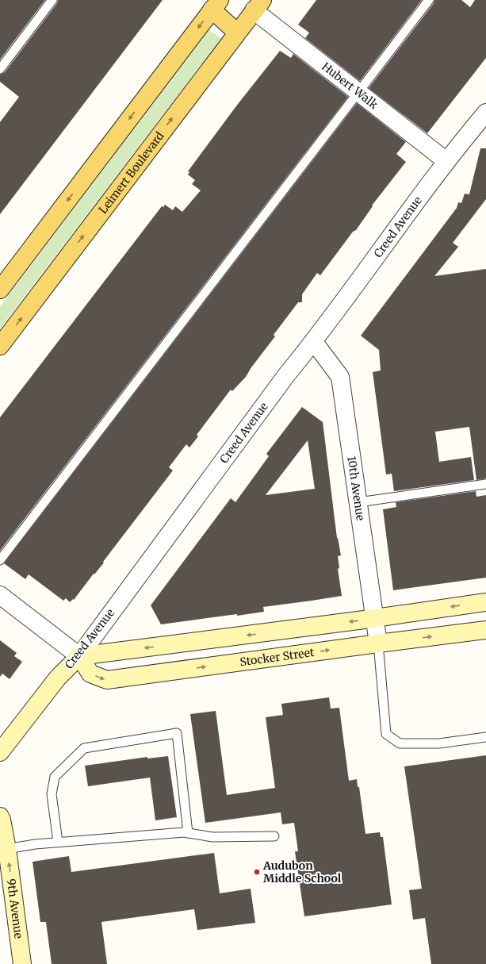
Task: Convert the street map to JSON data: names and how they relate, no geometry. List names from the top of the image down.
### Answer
{
  "streets": {
    "main road": ["Leimert Boulevard"],
    "street": [
      "Hubert Walk",
      "Creed Avenue",
      "10th Avenue",
      "Stocker Street",
      "9th Avenue"
    ]
  },
  "crossings": [
    ["Hubert Walk", "Leimert Boulevard"],
    ["Hubert Walk", "Creed Avenue"],
    ["Creed Avenue", "10th Avenue"],
    ["Creed Avenue", "Stocker Street"],
    ["10th Avenue", "Stocker Street"]
  ],
  "one_way": ["9th Avenue"],
  "places": ["Audubon Middle School"]
}
